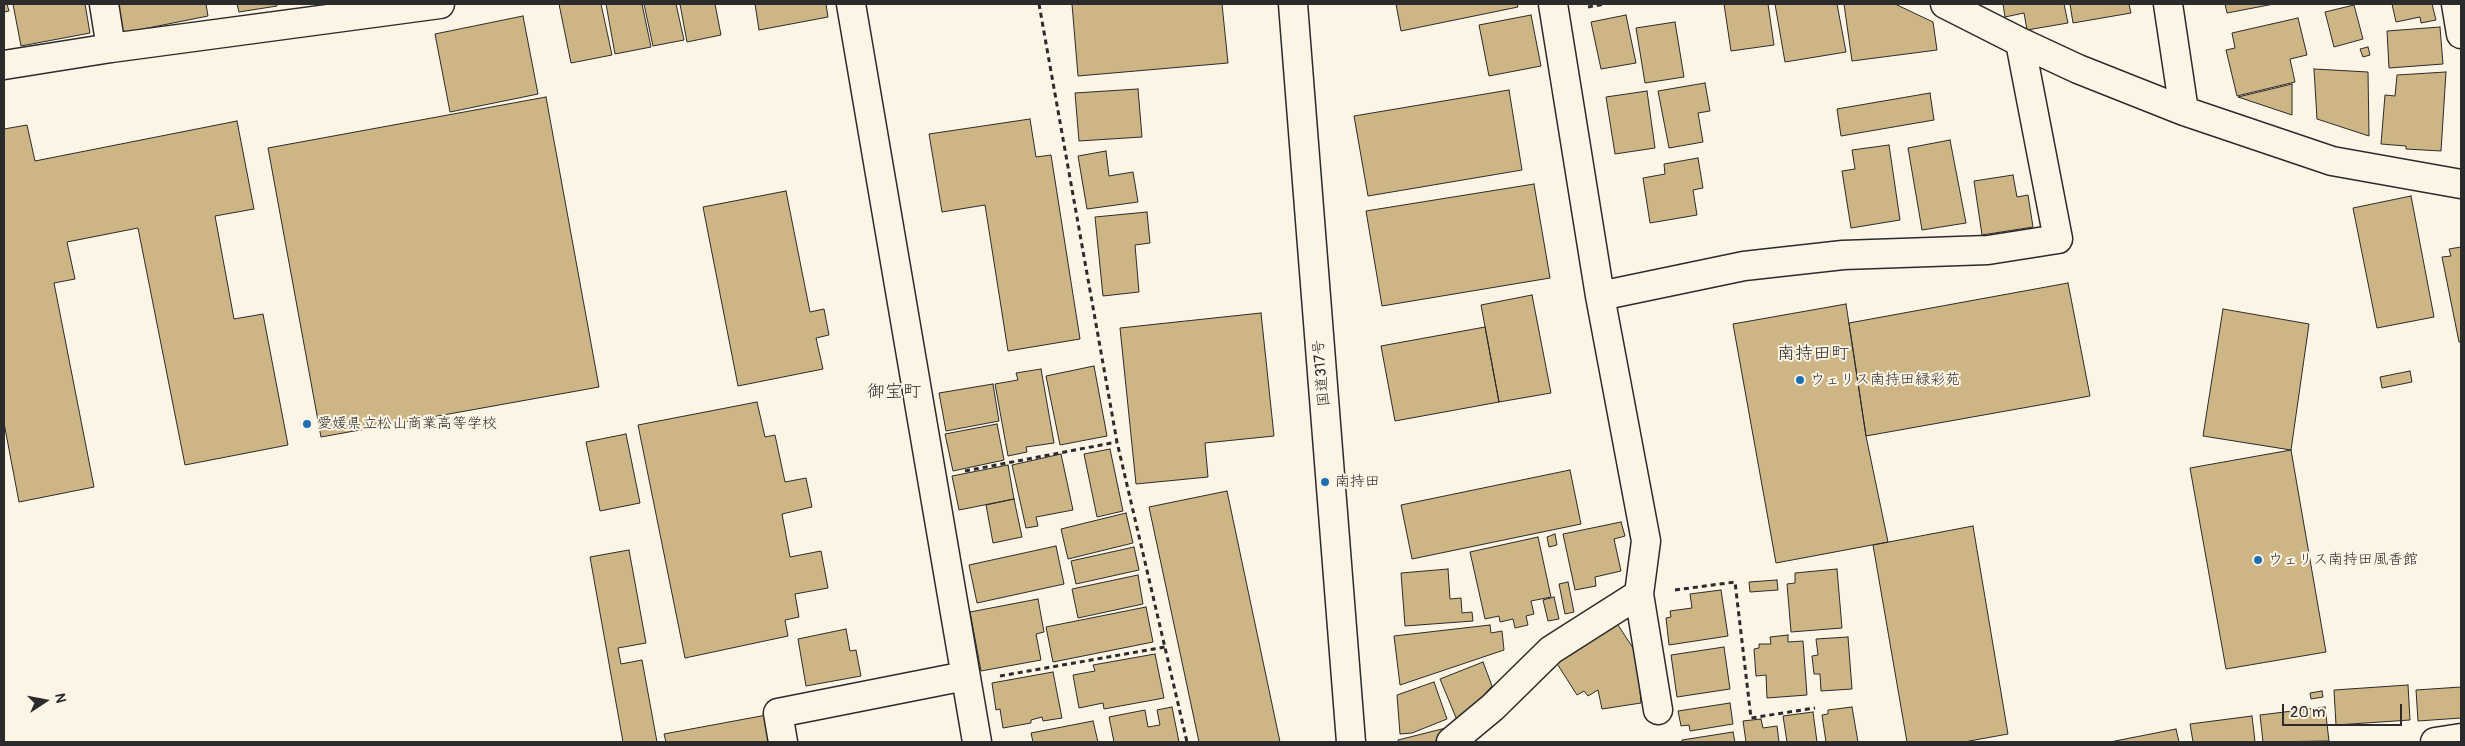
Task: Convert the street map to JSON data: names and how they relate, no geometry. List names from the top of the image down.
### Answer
{
  "streets": {
    "main road": ["国道317号"]
  },
  "districts": ["南持田町", "御宝町"],
  "places": [
    "ウェリス南持田緑彩苑",
    "愛媛県立松山商業高等学校",
    "南持田",
    "ウェリス南持田風香館"
  ],
  "scale_bar": "20 m",
  "north": "right"
}
